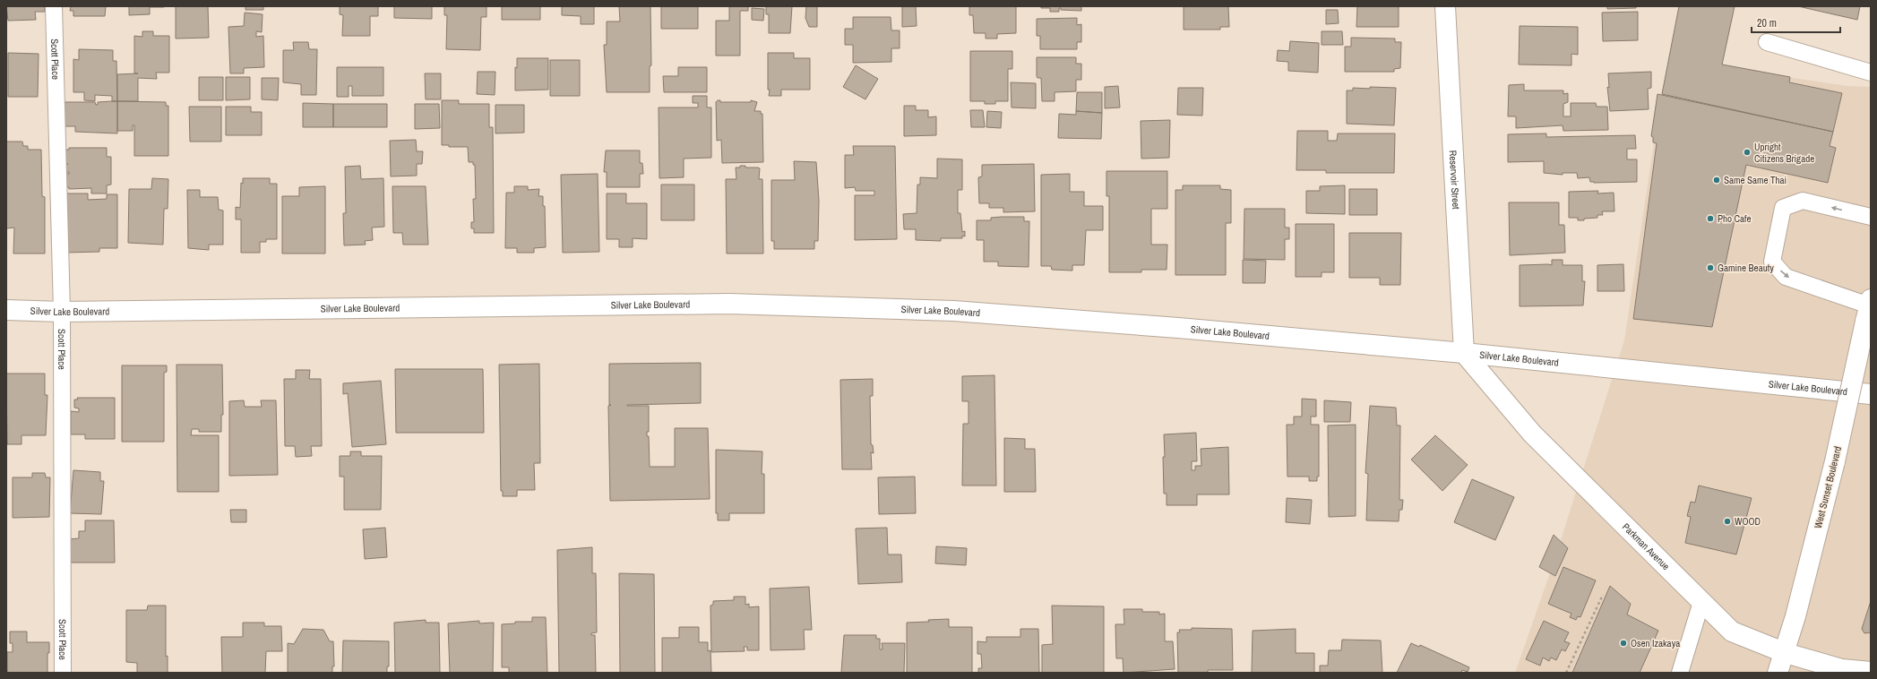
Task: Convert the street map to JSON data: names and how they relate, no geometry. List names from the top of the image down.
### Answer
{
  "streets": {
    "main road": [
      "Reservoir Street",
      "Silver Lake Boulevard",
      "West Sunset Boulevard",
      "Parkman Avenue"
    ],
    "lane": ["Scott Place"]
  },
  "crossings": [
    ["Scott Place", "Silver Lake Boulevard"],
    ["Reservoir Street", "Silver Lake Boulevard"],
    ["Reservoir Street", "Parkman Avenue"],
    ["Silver Lake Boulevard", "Parkman Avenue"],
    ["West Sunset Boulevard", "Parkman Avenue"]
  ],
  "places": [
    "Upright Citizens Brigade",
    "Same Same Thai",
    "Pho Cafe",
    "Gamine Beauty",
    "WOOD",
    "Osen Izakaya"
  ],
  "scale_bar": "20 m"
}
